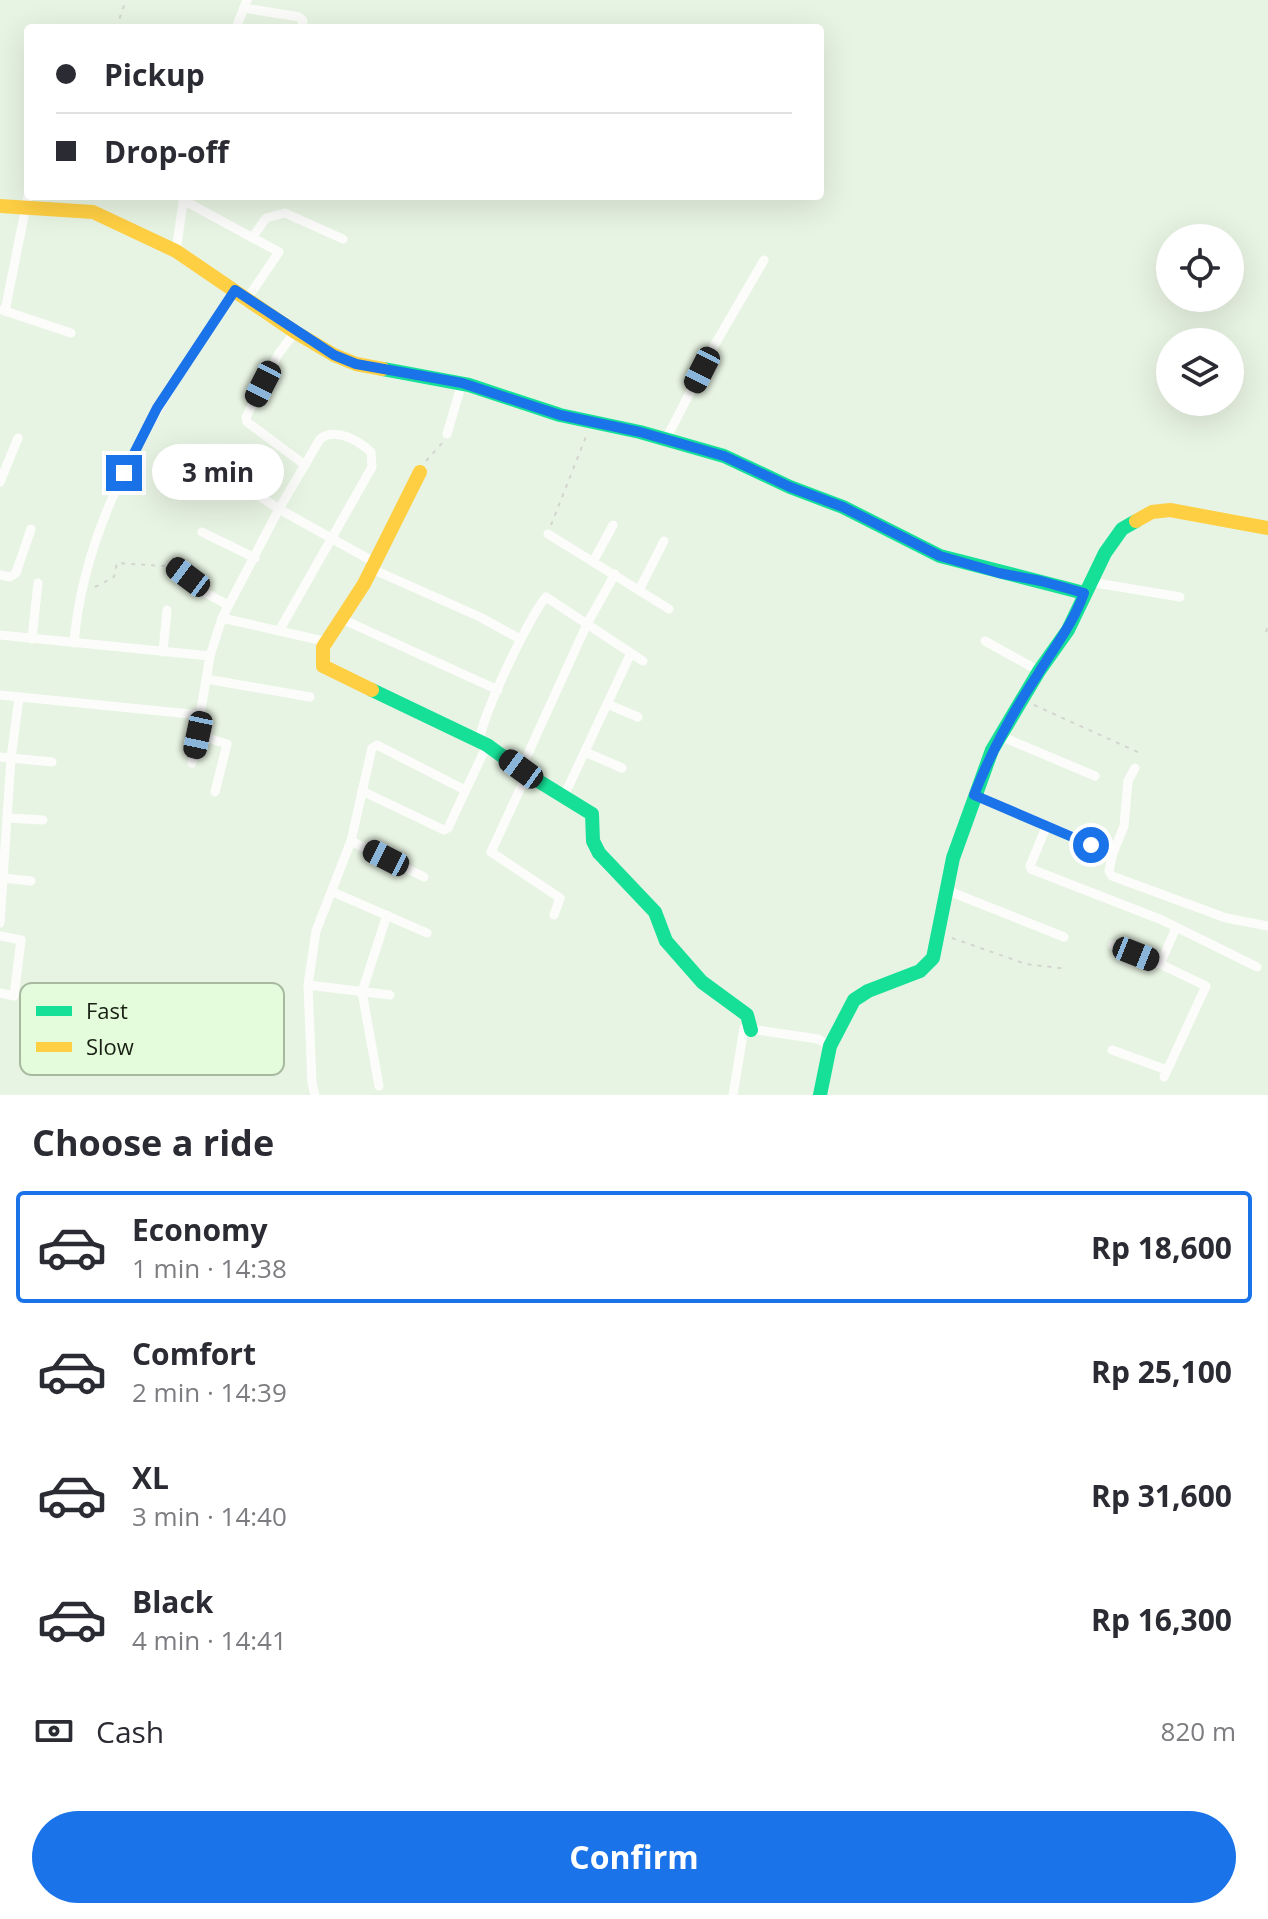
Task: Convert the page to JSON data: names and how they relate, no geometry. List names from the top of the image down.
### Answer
{
  "legend": ["Fast", "Slow"],
  "page": {
    "banner": ["Pickup", "Drop-off"],
    "bubble": "3 min",
    "heading": "Choose a ride",
    "list": [
      {
        "name": "Economy",
        "note": "1 min · 14:38",
        "value": "Rp 18,600"
      },
      {
        "name": "Comfort",
        "note": "2 min · 14:39",
        "value": "Rp 25,100"
      },
      {
        "name": "XL",
        "note": "3 min · 14:40",
        "value": "Rp 31,600"
      },
      {
        "name": "Black",
        "note": "4 min · 14:41",
        "value": "Rp 16,300"
      }
    ],
    "pay": ["Cash", "820 m"],
    "buttons": "Confirm"
  }
}
